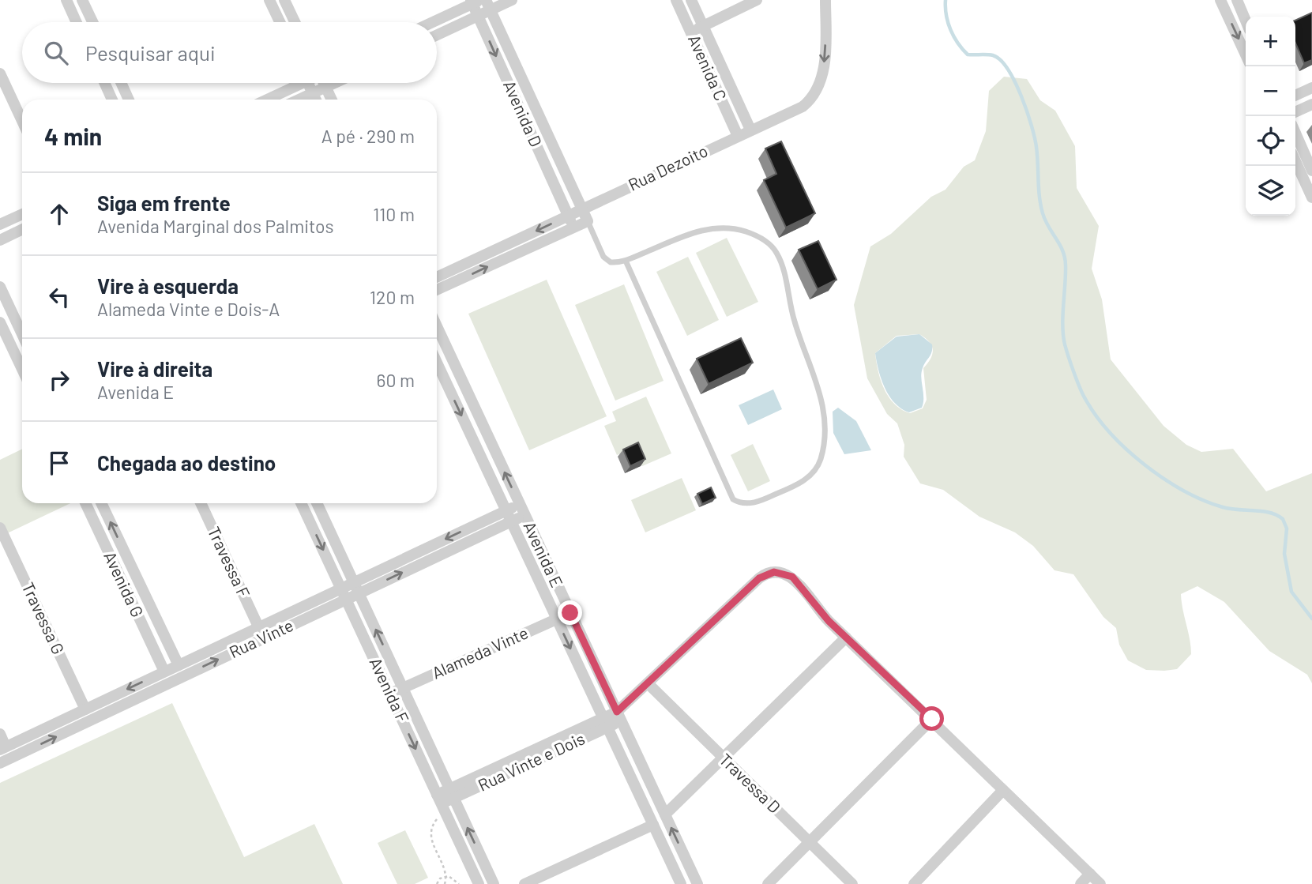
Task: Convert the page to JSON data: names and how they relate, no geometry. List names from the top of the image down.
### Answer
{
  "streets": {
    "street": [
      "Avenida C",
      "Avenida D",
      "Rua Dezoito",
      "Avenida E",
      "Travessa F",
      "Avenida G",
      "Travessa G",
      "Rua Vinte",
      "Alameda Vinte",
      "Avenida F",
      "Rua Vinte e Dois",
      "Travessa D"
    ]
  },
  "crossings": [
    ["Avenida C", "Rua Dezoito"],
    ["Avenida D", "Rua Dezoito"],
    ["Avenida E", "Rua Vinte"],
    ["Avenida E", "Alameda Vinte"],
    ["Avenida E", "Rua Vinte e Dois"],
    ["Travessa F", "Rua Vinte"],
    ["Avenida G", "Rua Vinte"],
    ["Travessa G", "Rua Vinte"],
    ["Rua Vinte", "Avenida F"],
    ["Alameda Vinte", "Avenida F"],
    ["Avenida F", "Rua Vinte e Dois"],
    ["Rua Vinte e Dois", "Travessa D"]
  ],
  "page": {
    "map_buttons": ["+", "−"],
    "search": "Pesquisar aqui",
    "heading": ["4 min", "A pé · 290 m"],
    "list": [
      ["Siga em frente", "Avenida Marginal dos Palmitos", "110 m"],
      ["Vire à esquerda", "Alameda Vinte e Dois-A", "120 m"],
      ["Vire à direita", "Avenida E", "60 m"],
      "Chegada ao destino"
    ]
  }
}
